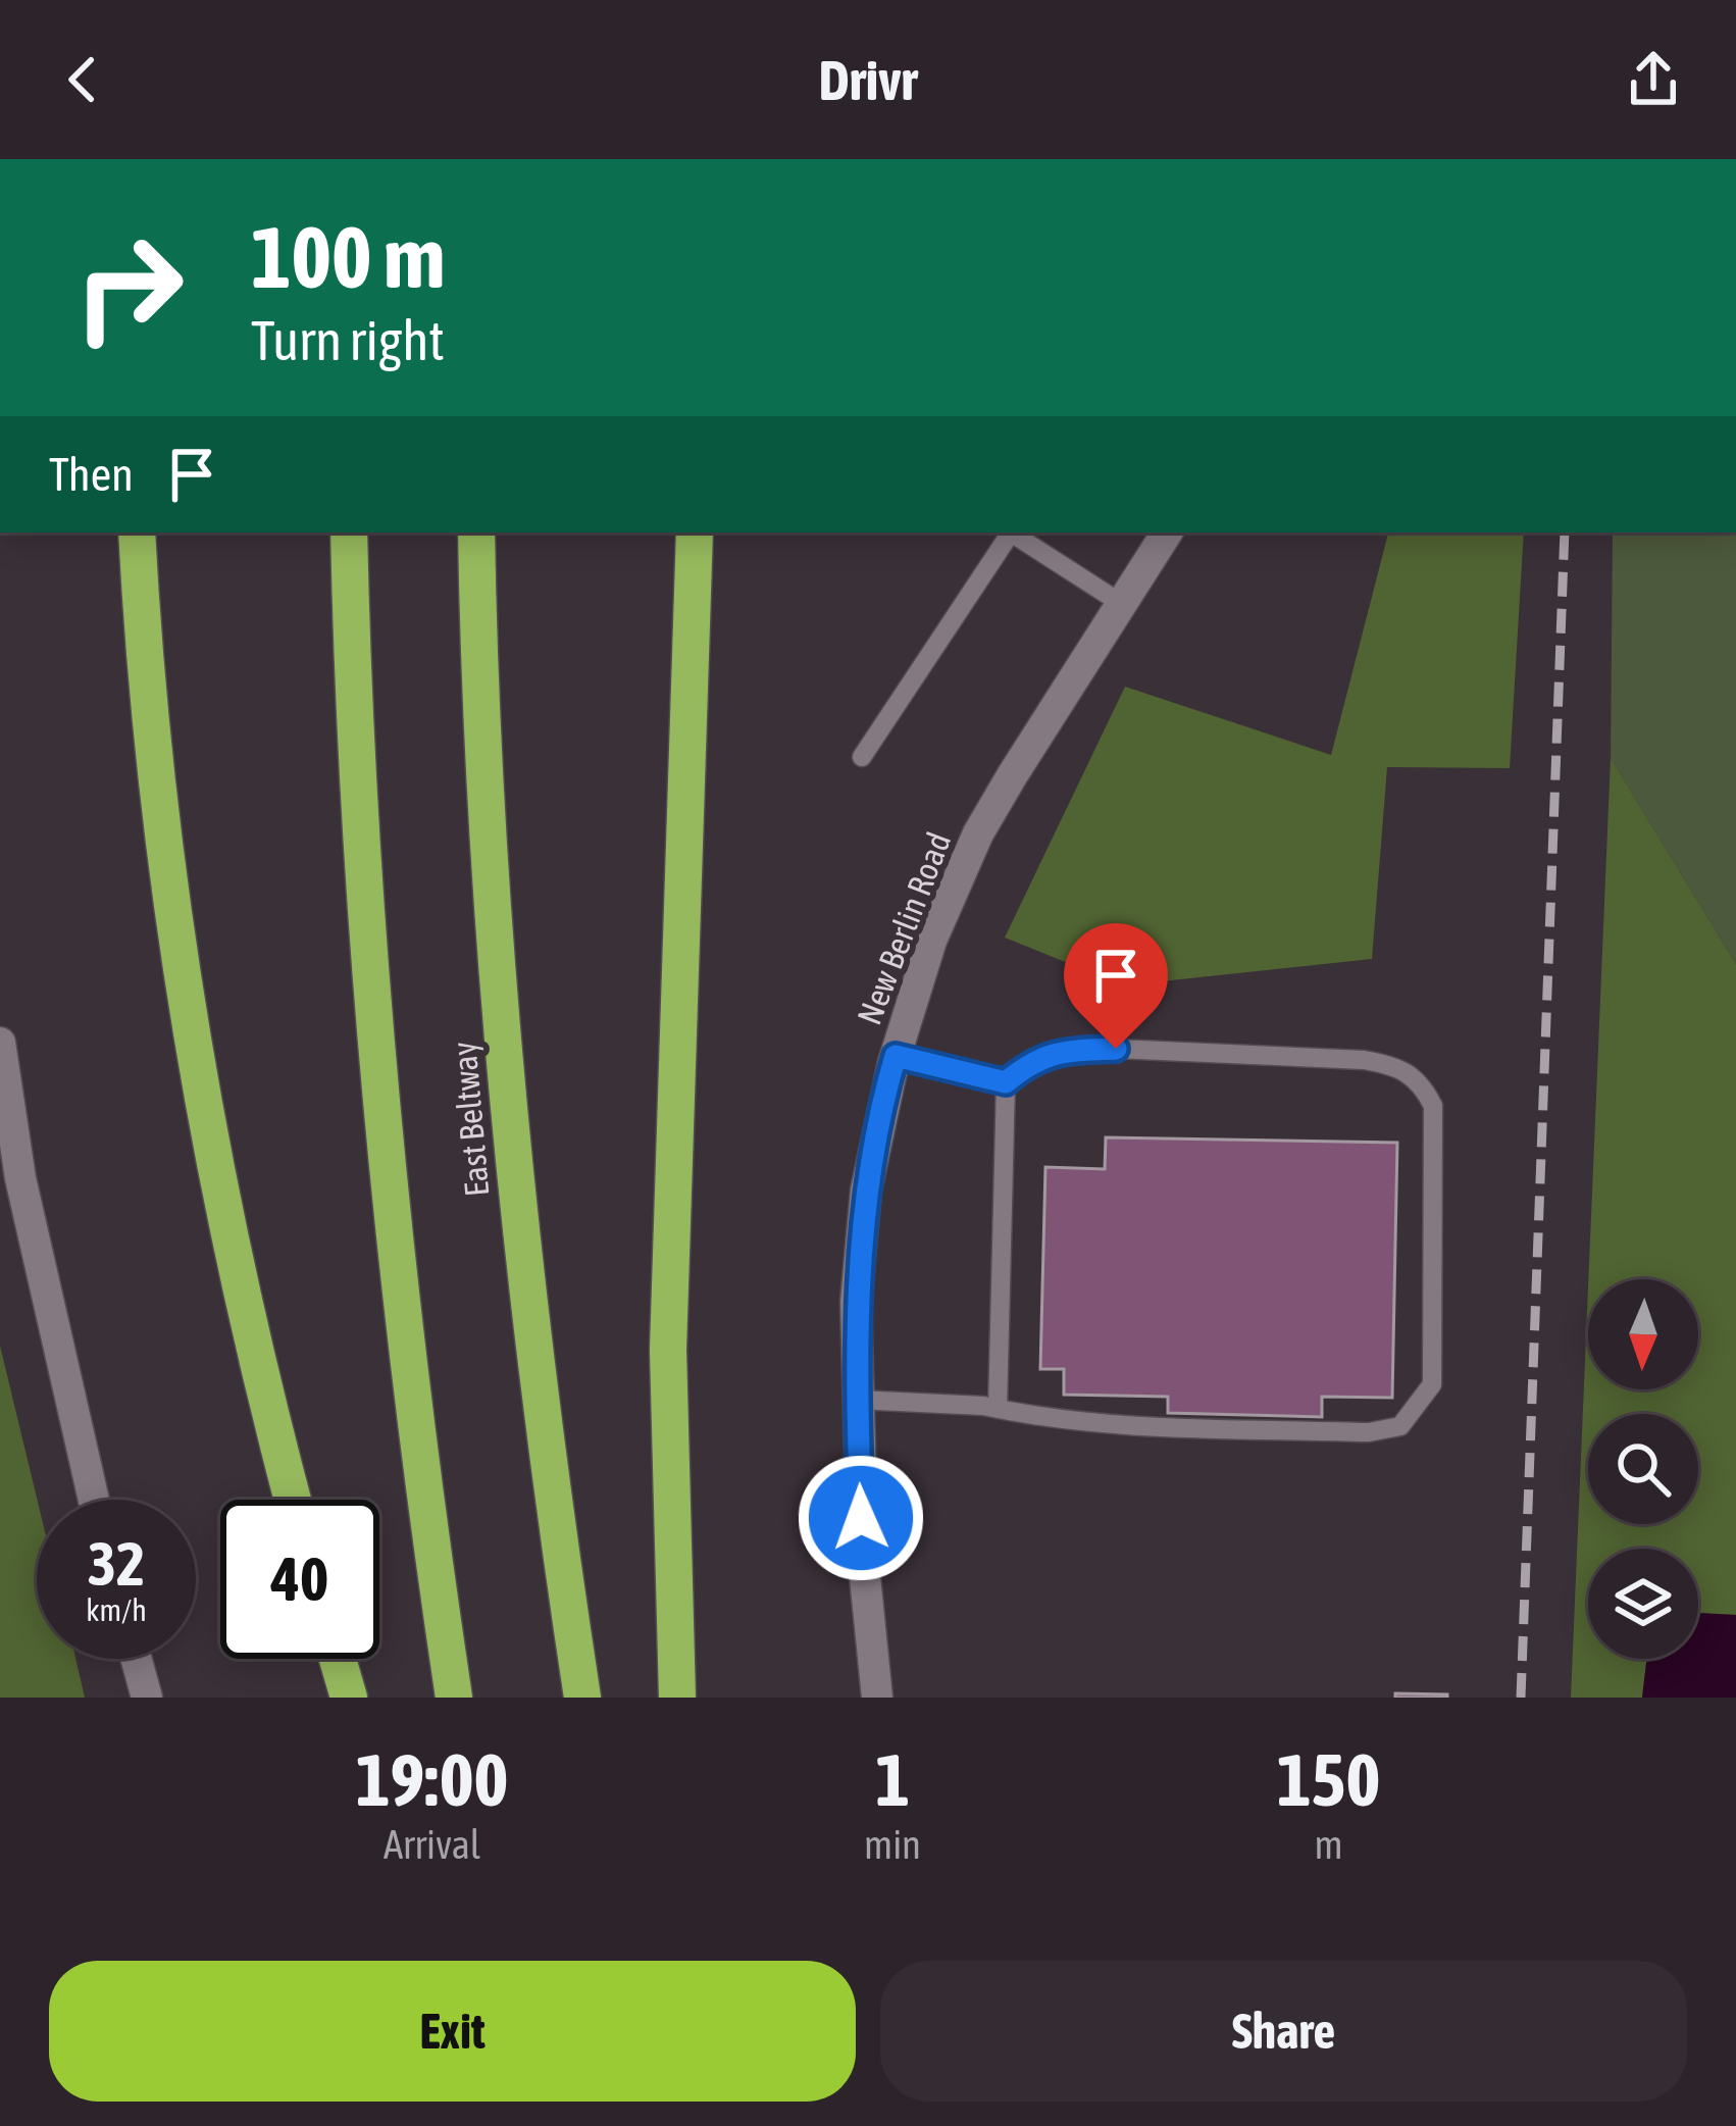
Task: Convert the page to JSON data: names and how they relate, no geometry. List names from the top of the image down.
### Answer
{
  "streets": {
    "highway": ["East Beltway"],
    "street": ["New Berlin Road"]
  },
  "north": "bottom",
  "page": {
    "header": "Drivr",
    "turn": ["100 m", "Turn right"],
    "then": "Then",
    "speed": "32 km/h",
    "limit": "40",
    "eta": [
      "19:00",
      "Arrival",
      "1",
      "min",
      "150",
      "m"
    ],
    "buttons": ["Exit", "Share"]
  }
}
